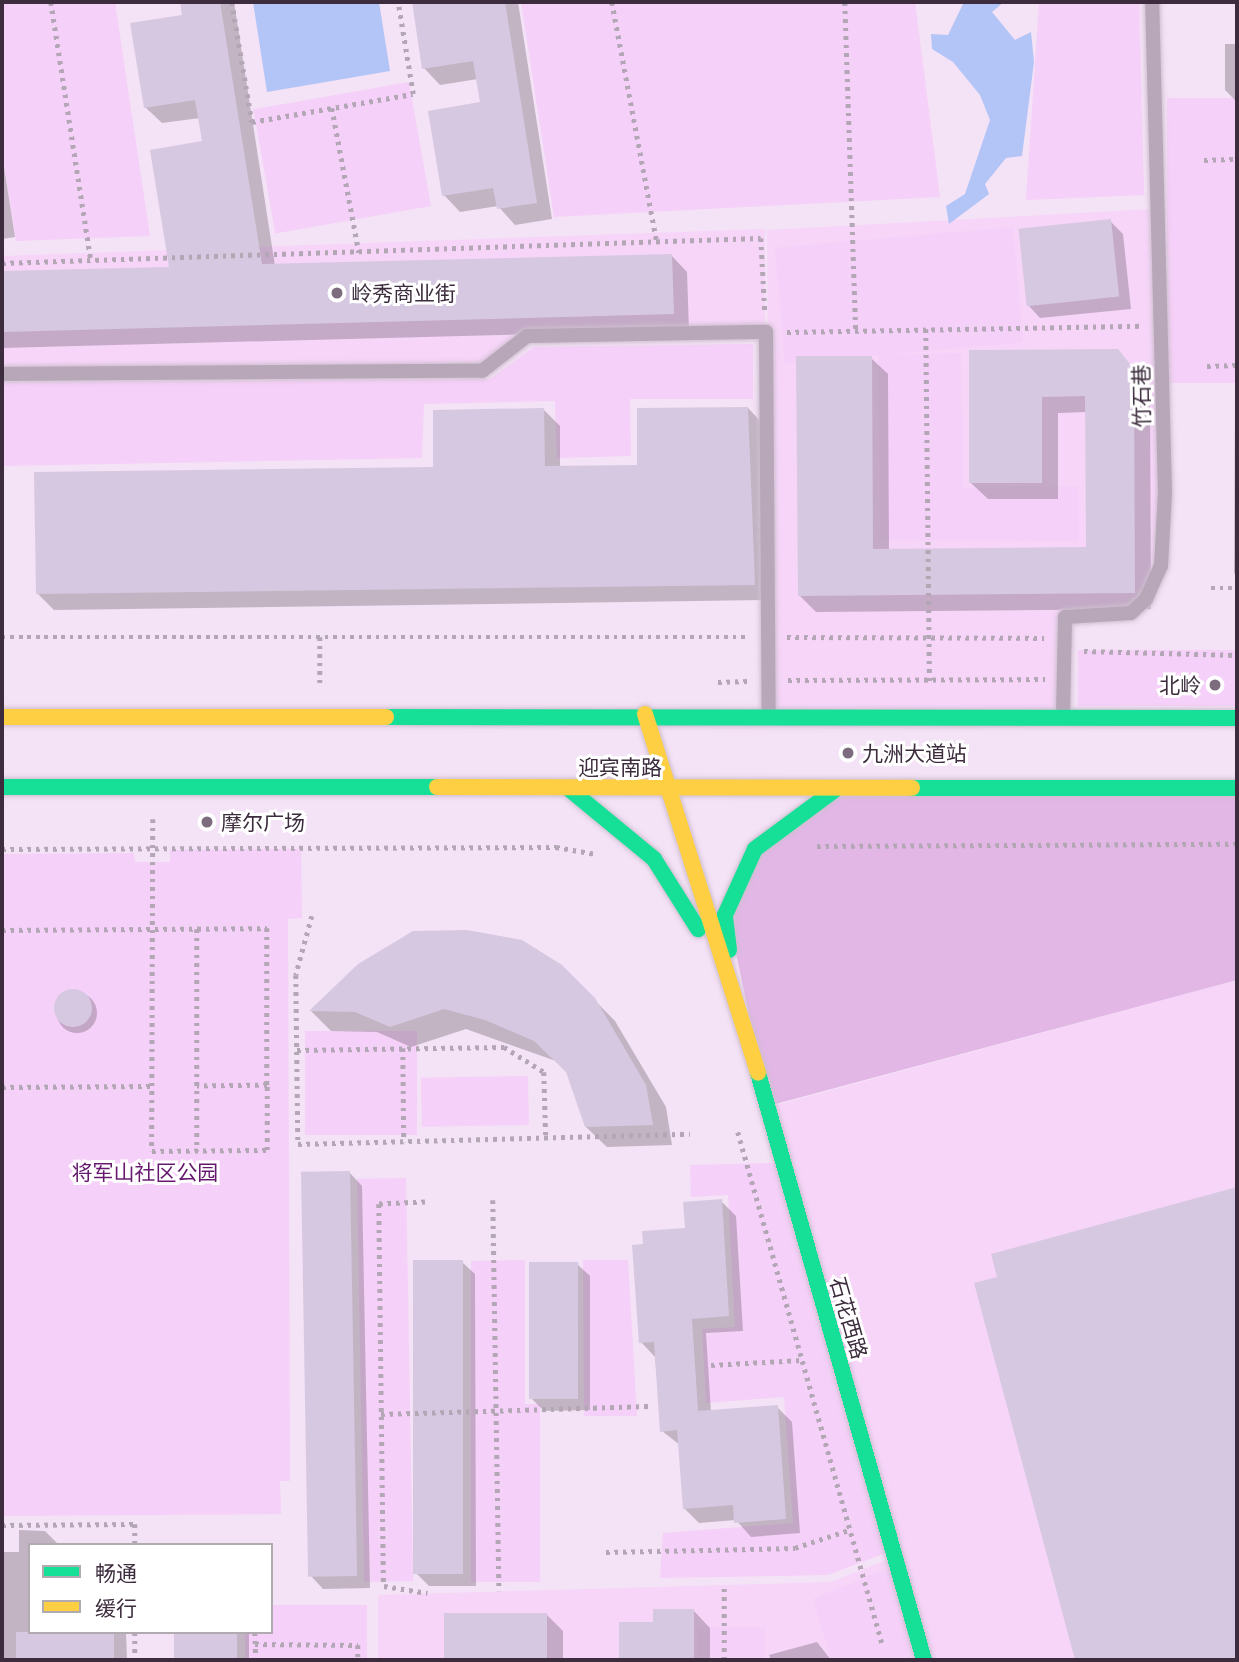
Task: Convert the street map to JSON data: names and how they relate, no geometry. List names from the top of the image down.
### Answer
{
  "streets": {
    "main road": ["迎宾南路", "石花西路"],
    "lane": ["竹石巷"]
  },
  "parks": ["将军山社区公园"],
  "places": [
    "岭秀商业街",
    "北岭",
    "九洲大道站",
    "摩尔广场"
  ],
  "legend": ["畅通", "缓行"]
}
